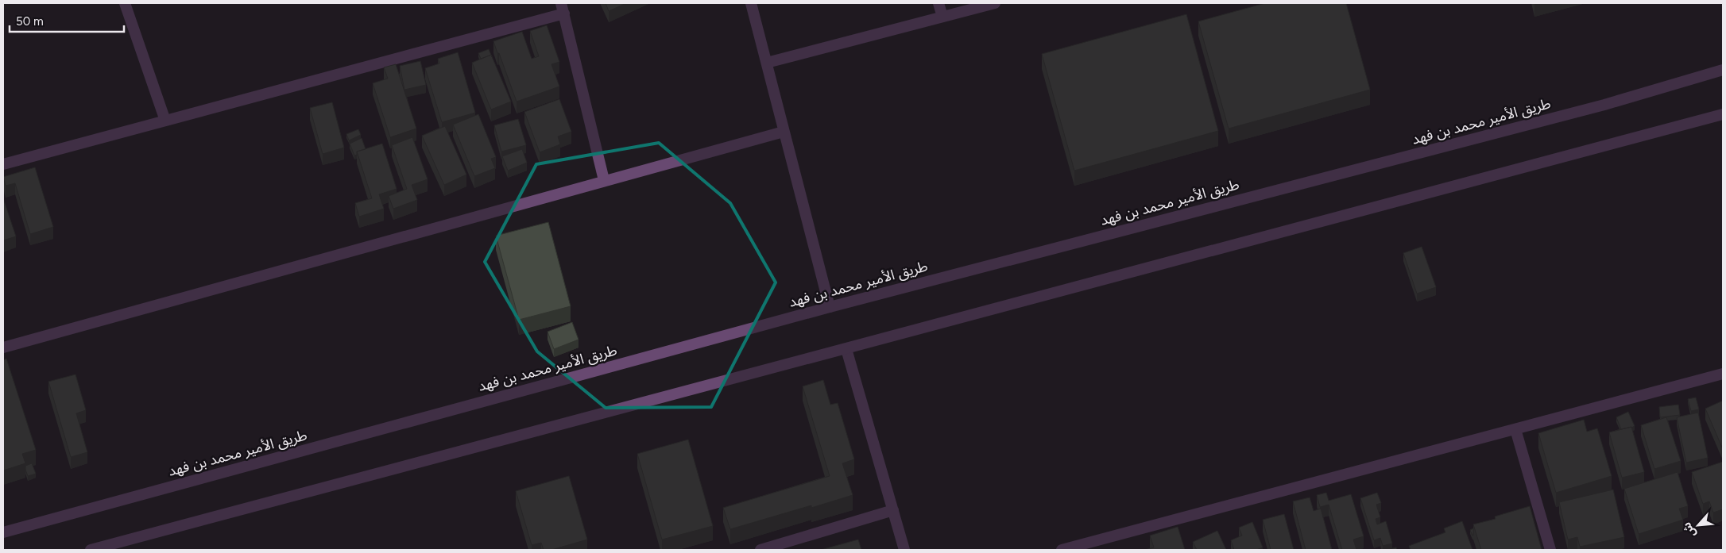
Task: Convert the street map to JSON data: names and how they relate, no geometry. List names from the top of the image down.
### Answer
{
  "streets": {
    "street": ["طريق الأمير محمد بن فهد"]
  },
  "scale_bar": "50 m",
  "north": "bottom left"
}
